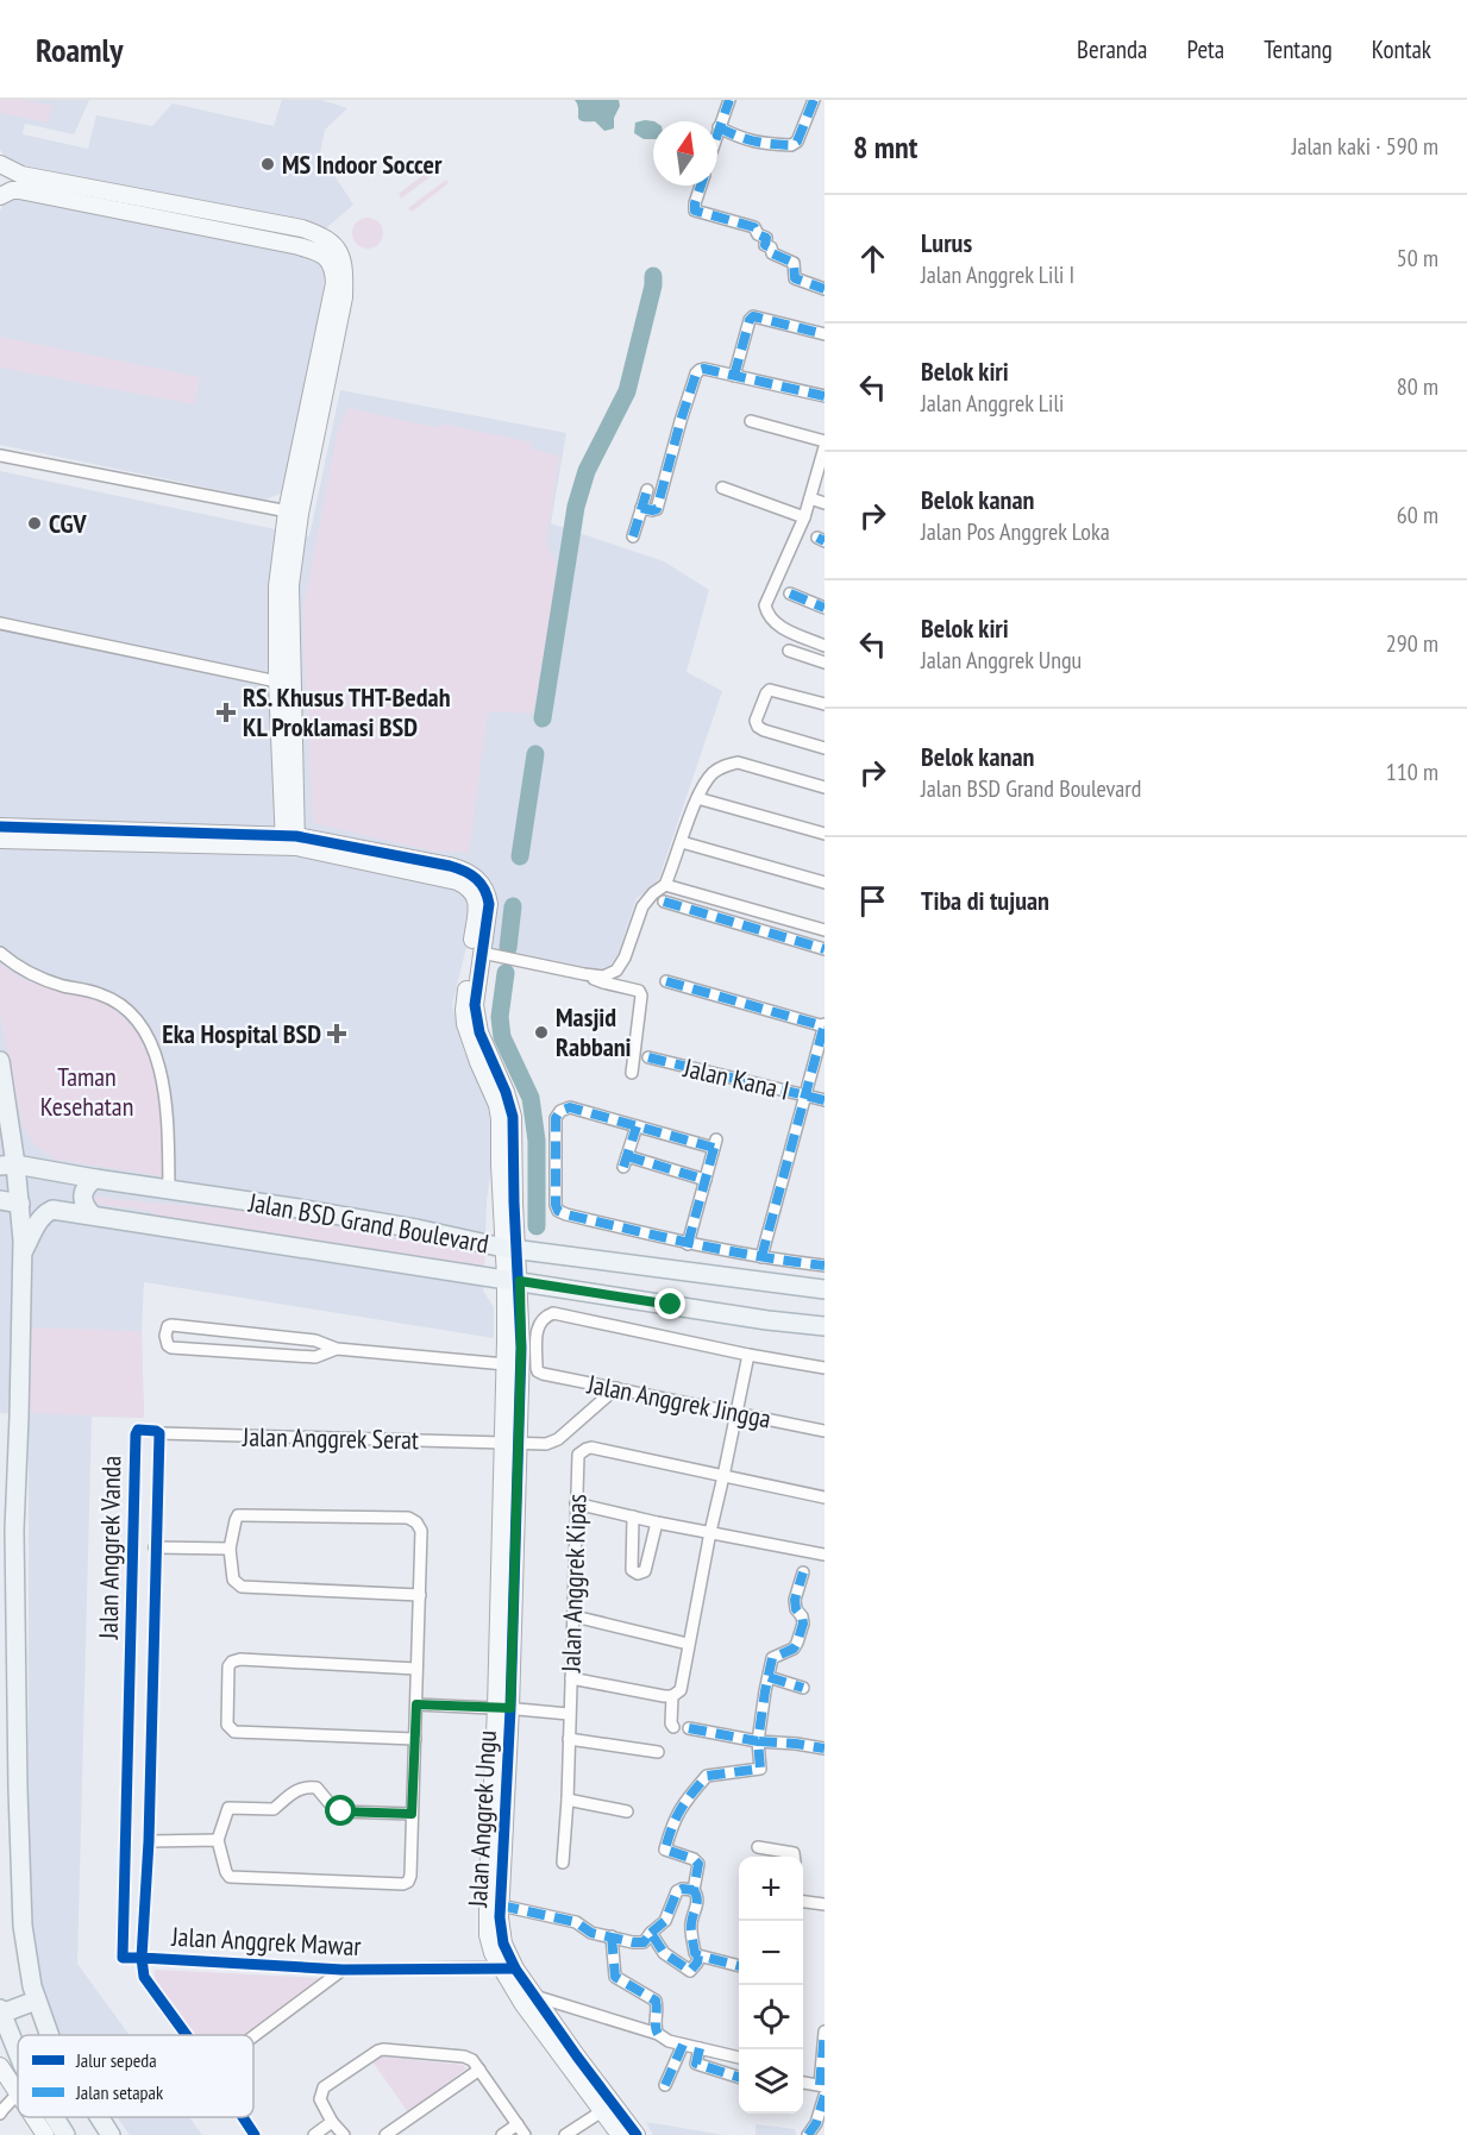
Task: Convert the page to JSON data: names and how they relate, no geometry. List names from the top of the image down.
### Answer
{
  "streets": {
    "main road": ["Jalan BSD Grand Boulevard"],
    "street": [
      "Jalan Kana I",
      "Jalan Anggrek Jingga",
      "Jalan Anggrek Serat",
      "Jalan Anggrek Vanda",
      "Jalan Anggrek Kipas",
      "Jalan Anggrek Ungu",
      "Jalan Anggrek Mawar"
    ]
  },
  "crossings": [
    ["Jalan BSD Grand Boulevard", "Jalan Anggrek Ungu"],
    ["Jalan Anggrek Jingga", "Jalan Anggrek Serat"],
    ["Jalan Anggrek Serat", "Jalan Anggrek Vanda"],
    ["Jalan Anggrek Serat", "Jalan Anggrek Ungu"],
    ["Jalan Anggrek Vanda", "Jalan Anggrek Mawar"],
    ["Jalan Anggrek Ungu", "Jalan Anggrek Mawar"]
  ],
  "parks": ["Taman Kesehatan"],
  "places": {
    "other": ["MS Indoor Soccer", "CGV", "Masjid Rabbani"],
    "health": ["RS. Khusus THT-Bedah KL Proklamasi BSD", "Eka Hospital BSD"]
  },
  "legend": ["Jalur sepeda", "Jalan setapak"],
  "north": "top",
  "page": {
    "header": "Roamly",
    "nav": [
      "Beranda",
      "Peta",
      "Tentang",
      "Kontak"
    ],
    "heading": ["8 mnt", "Jalan kaki · 590 m"],
    "list": [
      ["Lurus", "Jalan Anggrek Lili I", "50 m"],
      ["Belok kiri", "Jalan Anggrek Lili", "80 m"],
      ["Belok kanan", "Jalan Pos Anggrek Loka", "60 m"],
      ["Belok kiri", "Jalan Anggrek Ungu", "290 m"],
      ["Belok kanan", "Jalan BSD Grand Boulevard", "110 m"],
      "Tiba di tujuan"
    ],
    "map_buttons": ["+", "−"]
  }
}
